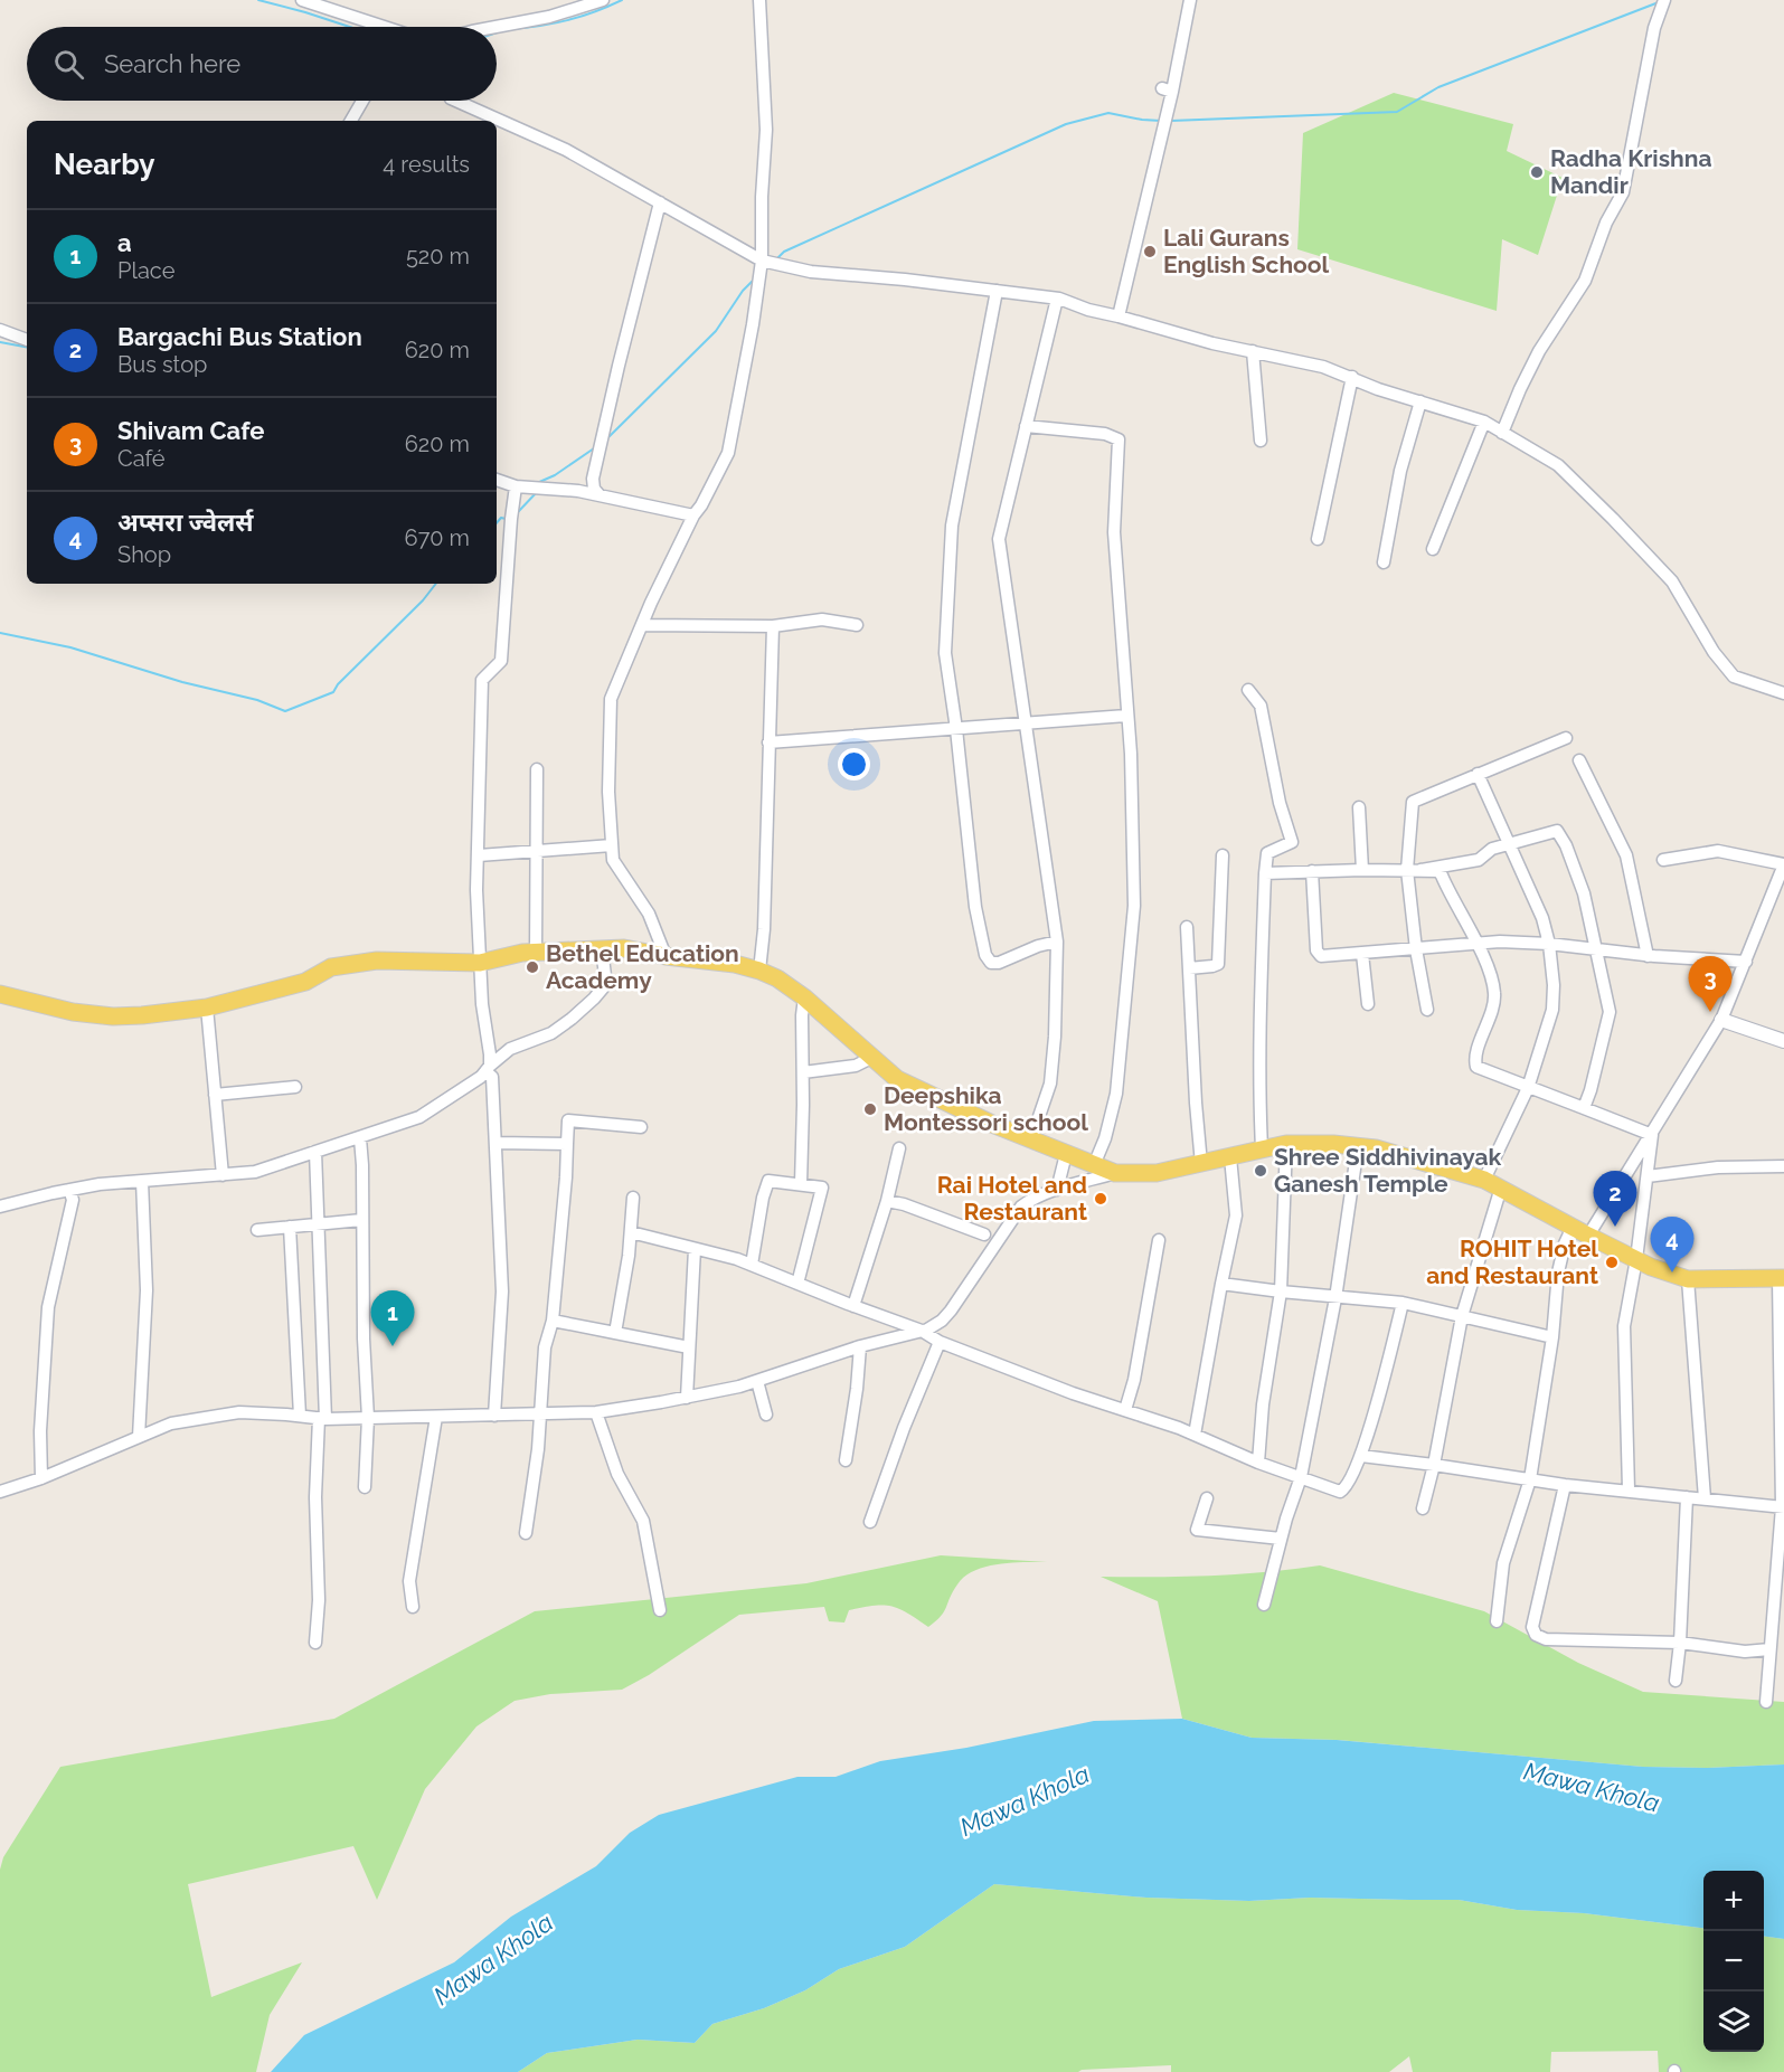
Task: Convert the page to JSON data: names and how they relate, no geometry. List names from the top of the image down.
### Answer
{
  "water": ["Mawa Khola"],
  "places": [
    "Radha Krishna Mandir",
    "Lali Gurans English School",
    "Bethel Education Academy",
    "Deepshika Montessori school",
    "Shree Siddhivinayak Ganesh Temple",
    "Rai Hotel and Restaurant",
    "ROHIT Hotel and Restaurant"
  ],
  "page": {
    "search": "Search here",
    "heading": ["Nearby", "4 results"],
    "list": [
      {
        "mark": "1",
        "name": "a",
        "note": "Place",
        "value": "520 m"
      },
      {
        "mark": "2",
        "name": "Bargachi Bus Station",
        "note": "Bus stop",
        "value": "620 m"
      },
      {
        "mark": "3",
        "name": "Shivam Cafe",
        "note": "Café",
        "value": "620 m"
      },
      {
        "mark": "4",
        "name": "अप्सरा ज्वेलर्स",
        "note": "Shop",
        "value": "670 m"
      }
    ],
    "pins": [
      "3",
      "2",
      "4",
      "1"
    ],
    "map_buttons": ["+", "−"]
  }
}
